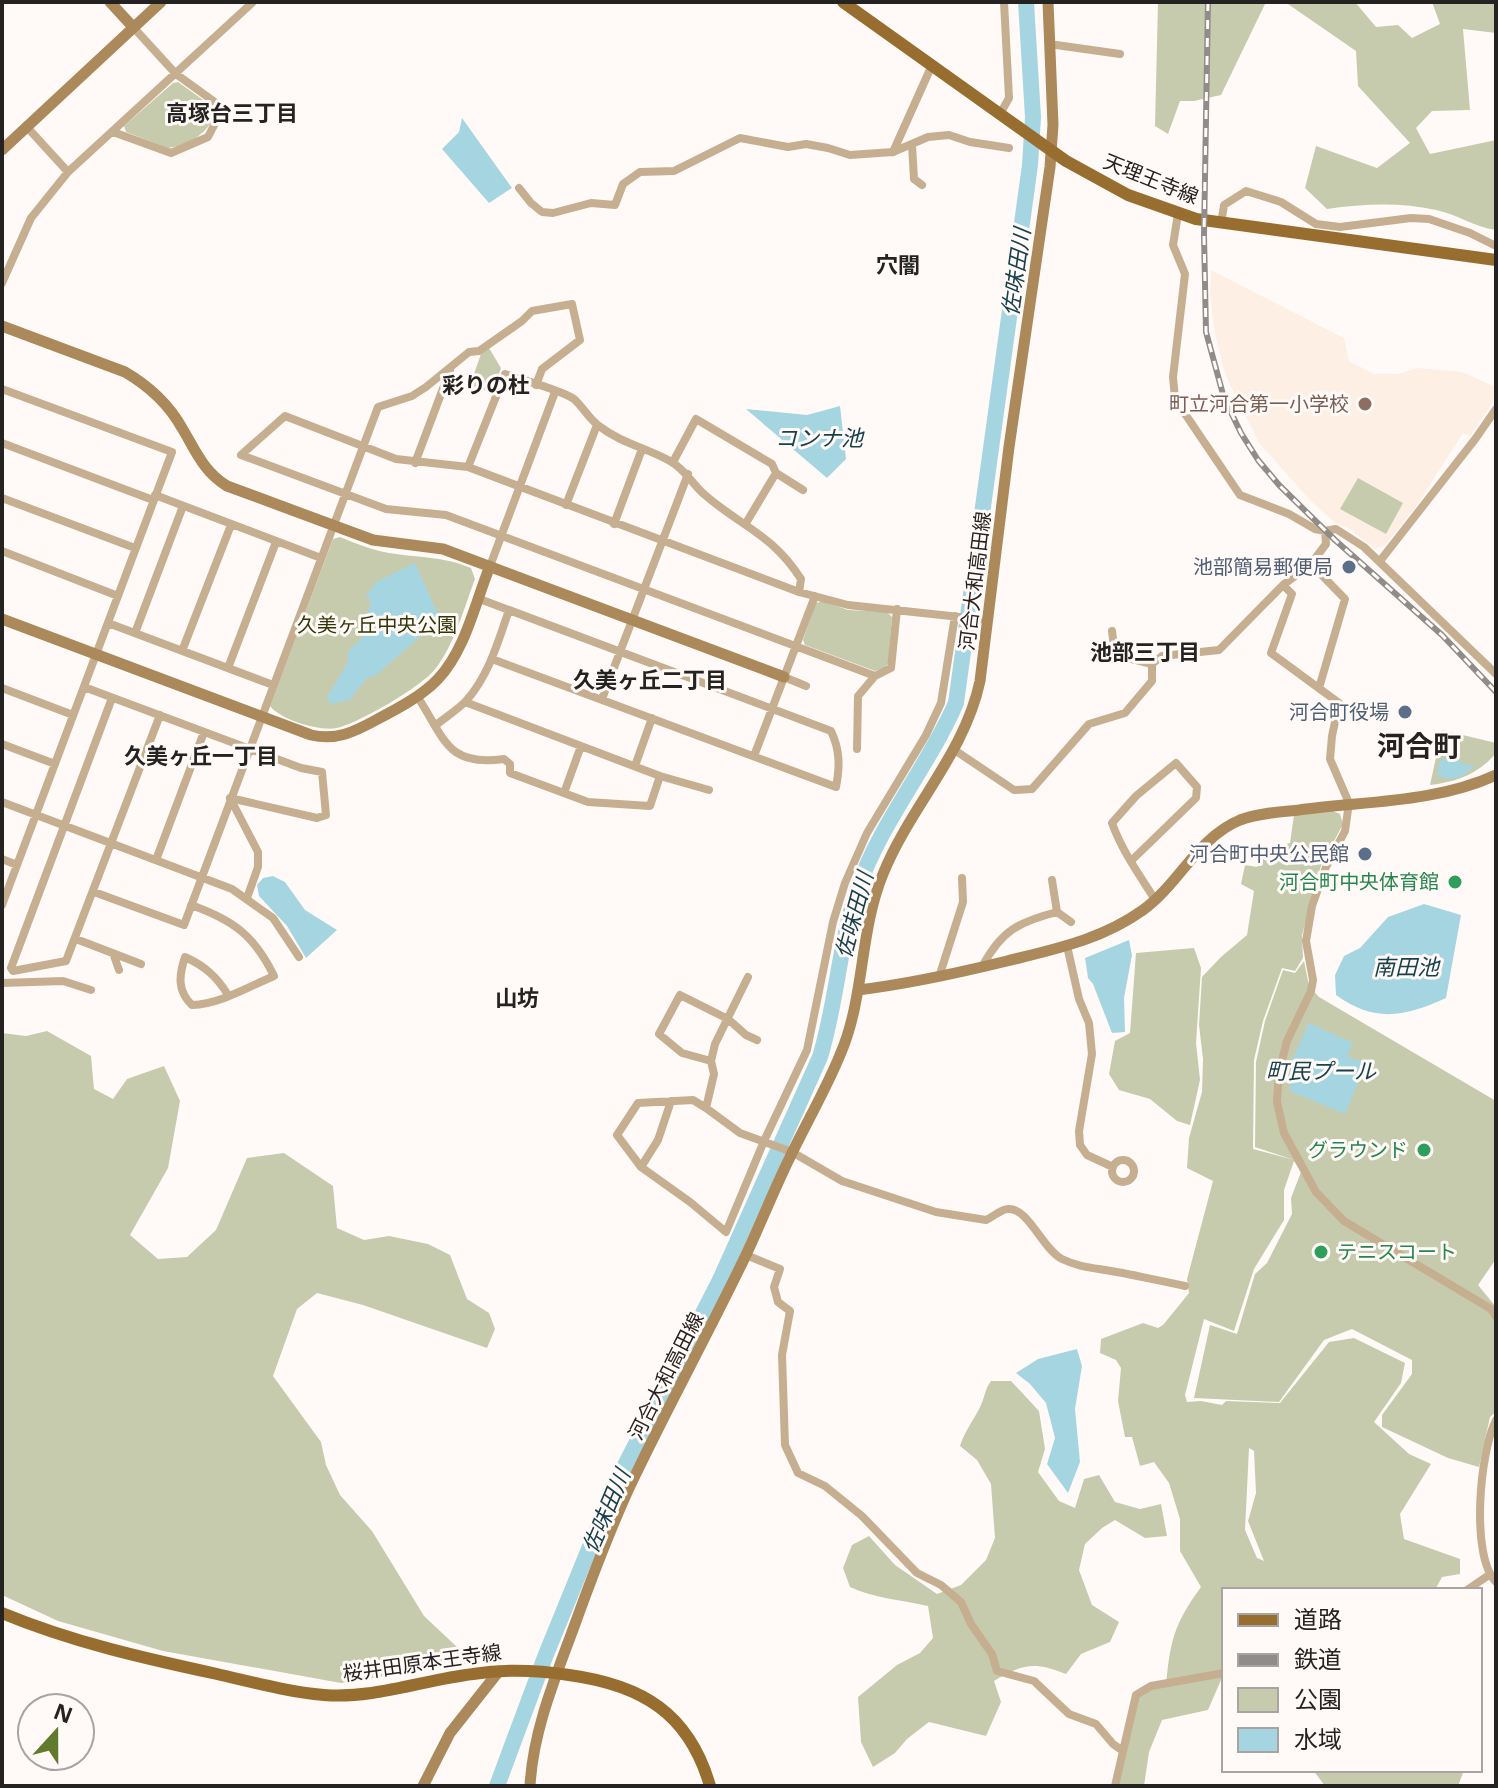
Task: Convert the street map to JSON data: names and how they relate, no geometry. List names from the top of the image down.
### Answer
{
  "streets": {
    "main road": ["天理王寺線", "河合大和高田線", "桜井田原本王寺線"]
  },
  "crossings": [
    ["天理王寺線", "河合大和高田線"],
    ["河合大和高田線", "桜井田原本王寺線"]
  ],
  "districts": [
    "高塚台三丁目",
    "穴闇",
    "彩りの杜",
    "池部三丁目",
    "久美ヶ丘二丁目",
    "河合町",
    "久美ヶ丘一丁目",
    "山坊"
  ],
  "water": [
    "佐味田川",
    "コンナ池",
    "南田池",
    "町民プール"
  ],
  "parks": ["久美ヶ丘中央公園"],
  "places": [
    "町立河合第一小学校",
    "池部簡易郵便局",
    "河合町役場",
    "河合町中央公民館",
    "河合町中央体育館",
    "グラウンド",
    "テニスコート"
  ],
  "legend": [
    "道路",
    "鉄道",
    "公園",
    "水域"
  ],
  "north": "top"
}
